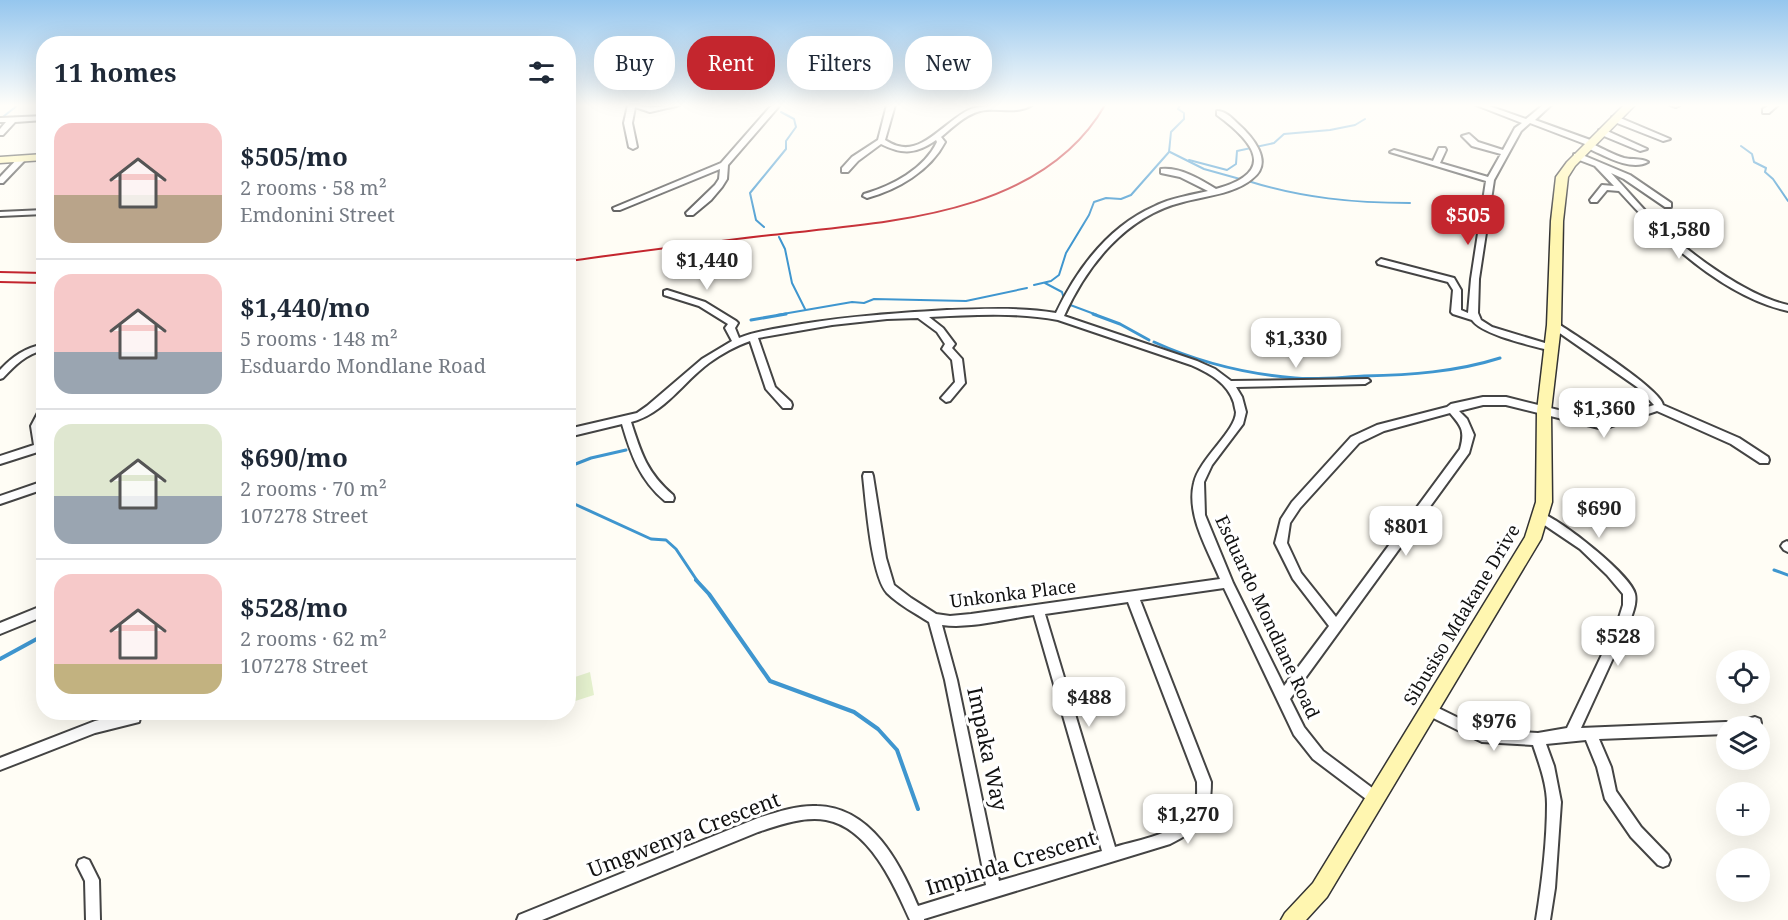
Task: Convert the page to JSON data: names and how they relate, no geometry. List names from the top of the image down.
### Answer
{
  "streets": {
    "street": [
      "Unkonka Place",
      "Sibusiso Mdakane Drive",
      "Esduardo Mondlane Road",
      "Impaka Way",
      "Umgwenya Crescent",
      "Impinda Crescent"
    ]
  },
  "crossings": [
    ["Unkonka Place", "Esduardo Mondlane Road"],
    ["Unkonka Place", "Impaka Way"],
    ["Unkonka Place", "Impinda Crescent"],
    ["Sibusiso Mdakane Drive", "Esduardo Mondlane Road"],
    ["Impaka Way", "Impinda Crescent"],
    ["Umgwenya Crescent", "Impinda Crescent"]
  ],
  "page": {
    "chip": [
      "Buy",
      "Rent",
      "Filters",
      "New"
    ],
    "heading": "11 homes",
    "list": [
      {
        "name": "$505/mo",
        "note": "2 rooms · 58 m² · Emdonini Street"
      },
      {
        "name": "$1,440/mo",
        "note": "5 rooms · 148 m² · Esduardo Mondlane Road"
      },
      {
        "name": "$690/mo",
        "note": "2 rooms · 70 m² · 107278 Street"
      },
      {
        "name": "$528/mo",
        "note": "2 rooms · 62 m² · 107278 Street"
      }
    ],
    "price": [
      "$505",
      "$1,580",
      "$1,440",
      "$1,330",
      "$1,360",
      "$690",
      "$801",
      "$528",
      "$488",
      "$976",
      "$1,270"
    ],
    "map_buttons": ["+", "−"]
  }
}
